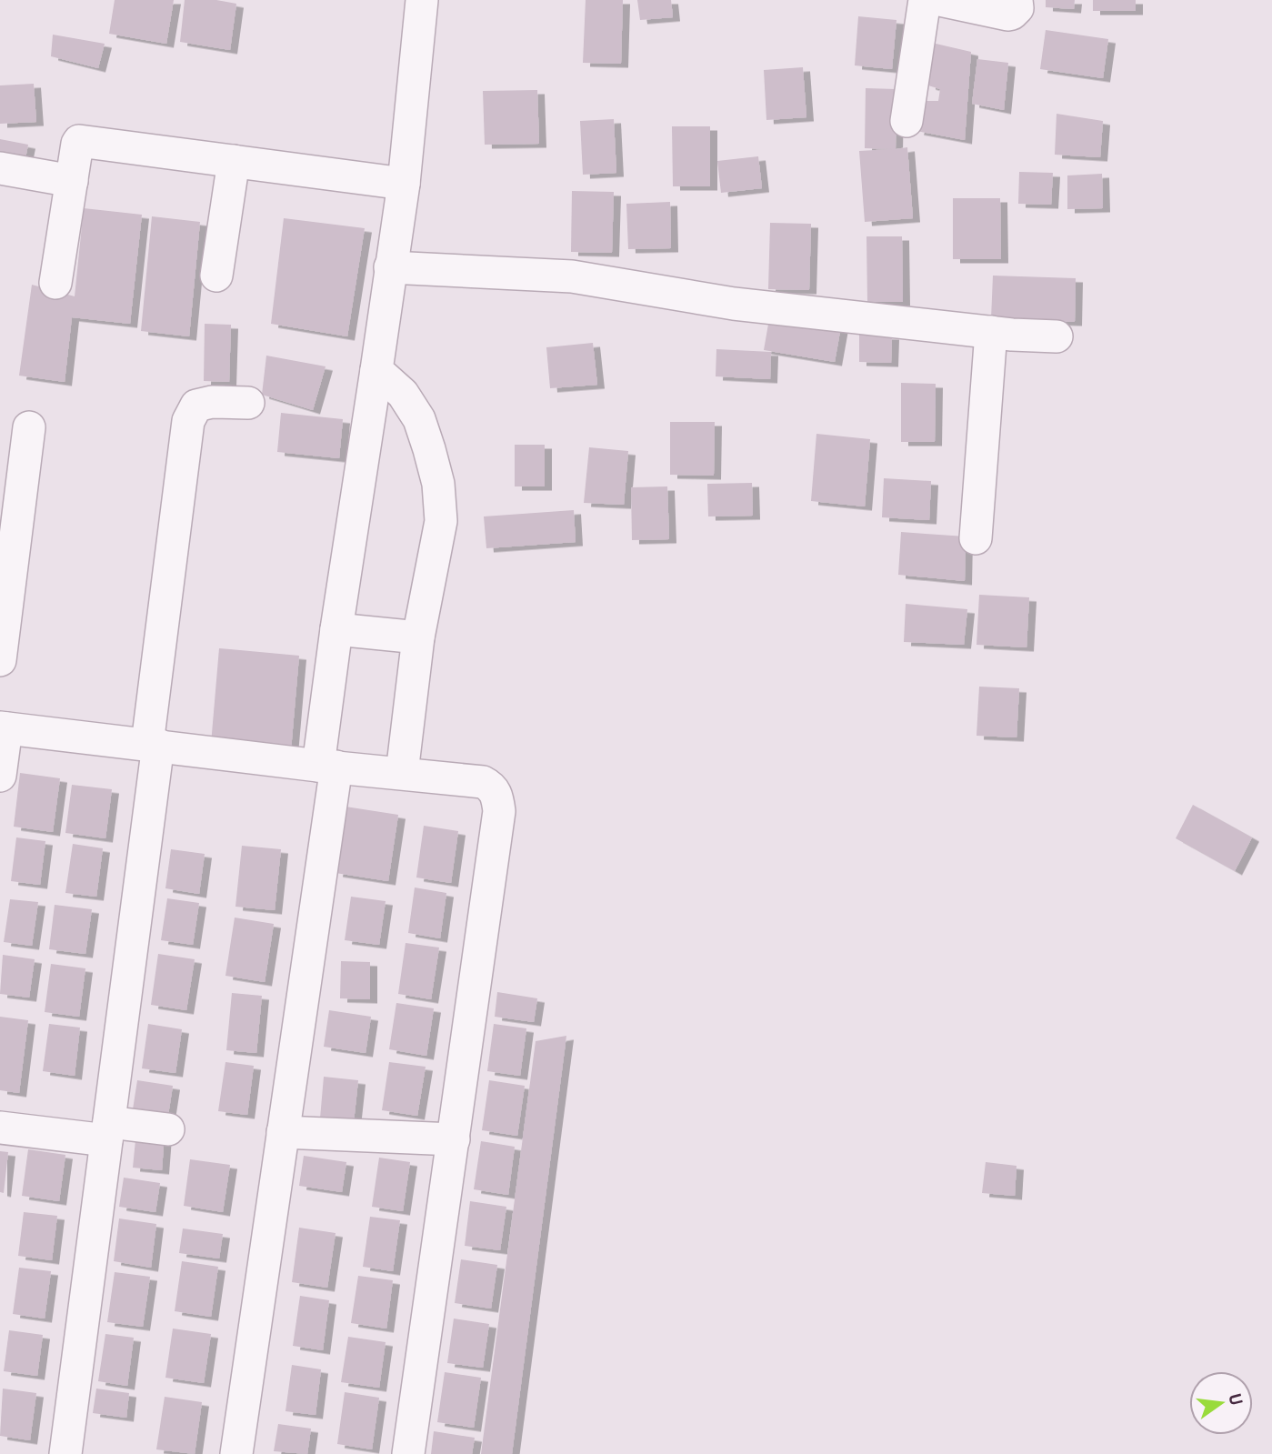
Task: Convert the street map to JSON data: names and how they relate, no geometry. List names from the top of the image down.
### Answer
{
  "north": "right"
}
